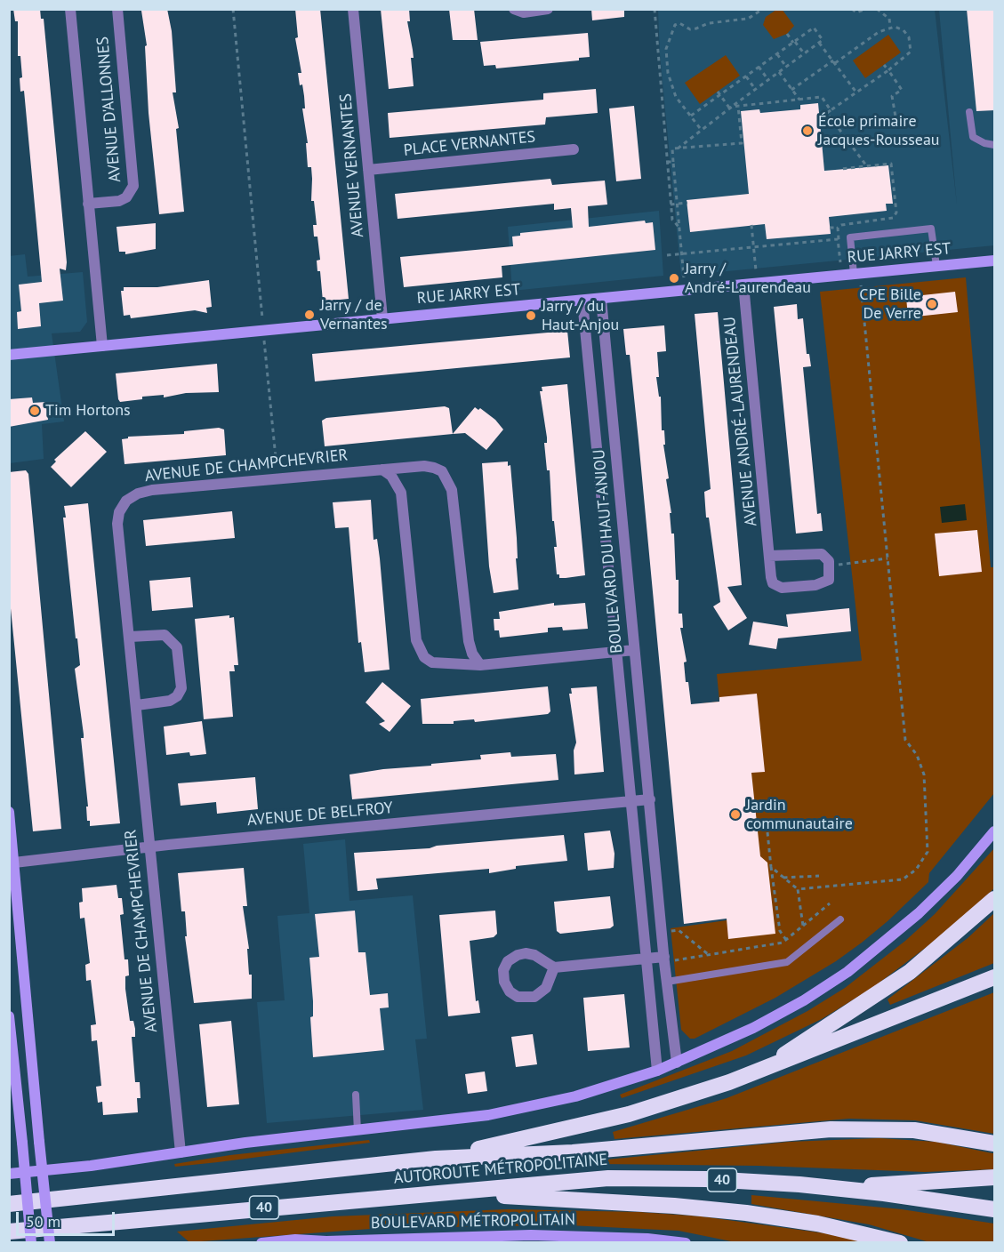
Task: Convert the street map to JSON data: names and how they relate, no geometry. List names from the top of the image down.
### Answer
{
  "streets": {
    "highway": ["AUTOROUTE MÉTROPOLITAINE", "40"],
    "street": [
      "AVENUE D'ALLONNES",
      "PLACE VERNANTES",
      "AVENUE VERNANTES",
      "RUE JARRY EST",
      "AVENUE ANDRÉ-LAURENDEAU",
      "AVENUE DE CHAMPCHEVRIER",
      "BOULEVARD DU HAUT-ANJOU",
      "AVENUE DE BELFROY",
      "BOULEVARD MÉTROPOLITAIN"
    ]
  },
  "crossings": [
    ["AVENUE D'ALLONNES", "RUE JARRY EST"],
    ["PLACE VERNANTES", "AVENUE VERNANTES"],
    ["AVENUE VERNANTES", "RUE JARRY EST"],
    ["RUE JARRY EST", "AVENUE ANDRÉ-LAURENDEAU"],
    ["RUE JARRY EST", "BOULEVARD DU HAUT-ANJOU"],
    ["AVENUE DE CHAMPCHEVRIER", "AVENUE DE BELFROY"],
    ["BOULEVARD DU HAUT-ANJOU", "AVENUE DE BELFROY"]
  ],
  "places": [
    "École primaire Jacques-Rousseau",
    "Jarry / André-Laurendeau",
    "CPE Bille De Verre",
    "Jarry / de Vernantes",
    "Jarry / du Haut-Anjou",
    "Tim Hortons",
    "Jardin communautaire"
  ],
  "scale_bar": "50 m"
}
